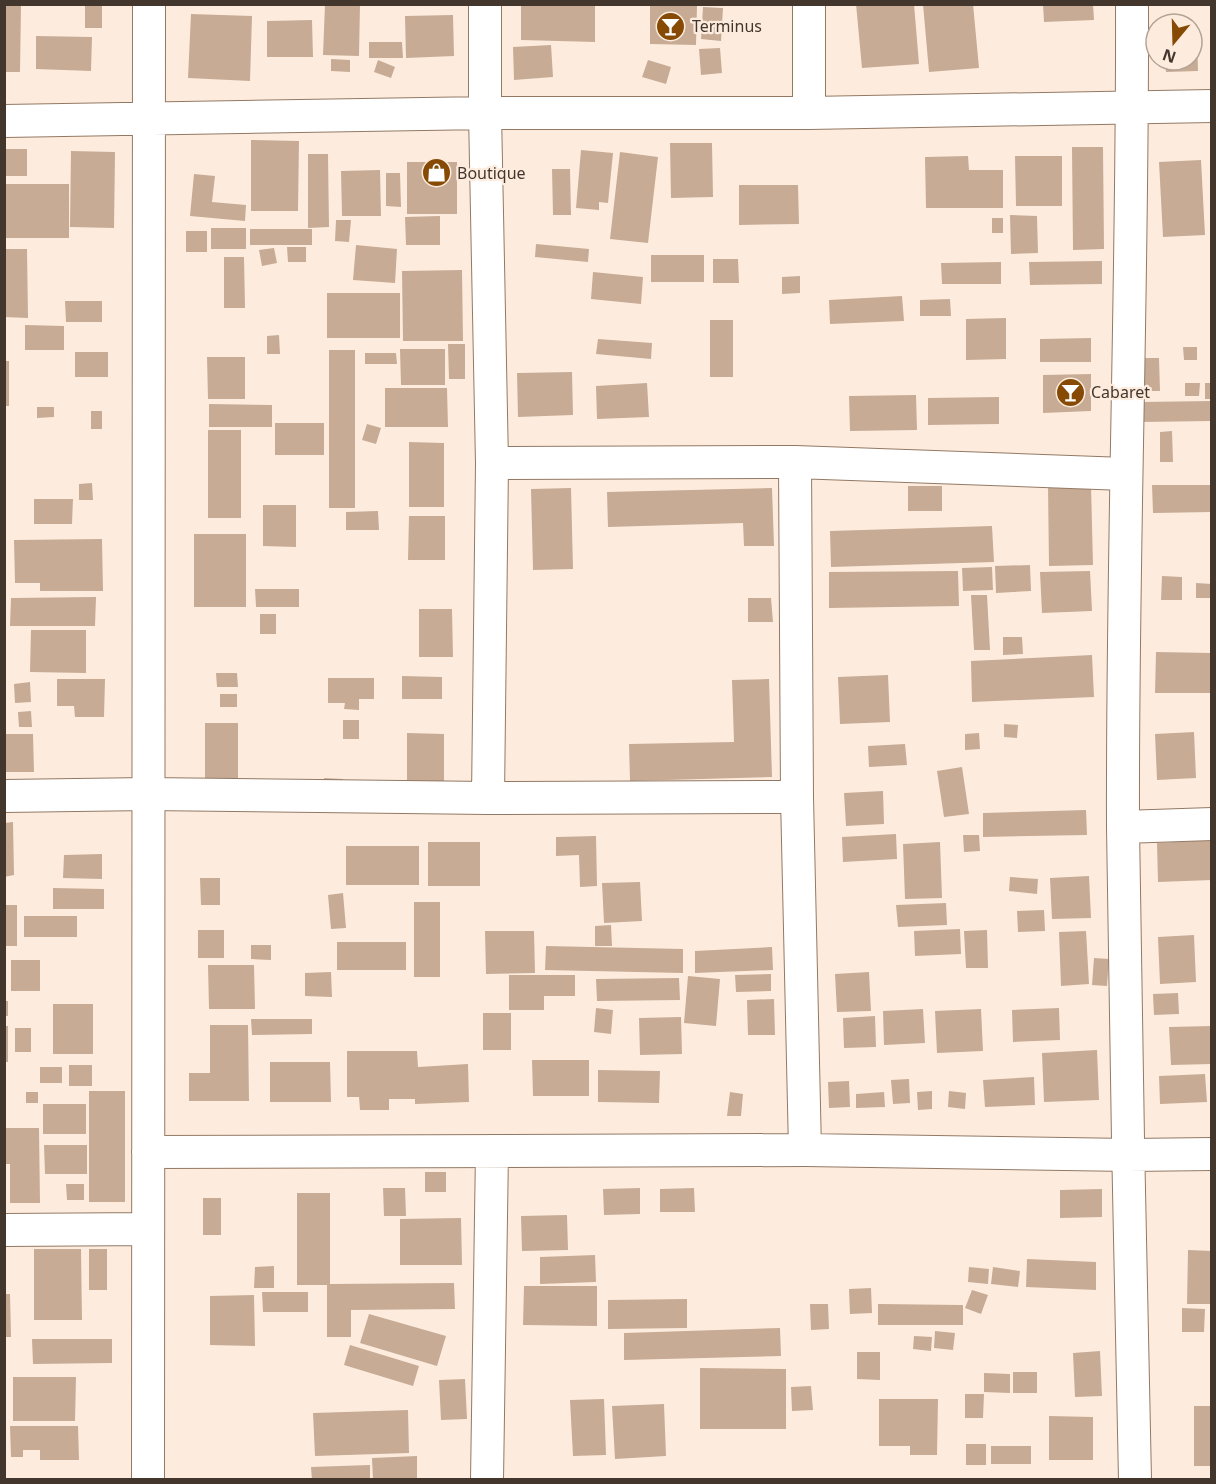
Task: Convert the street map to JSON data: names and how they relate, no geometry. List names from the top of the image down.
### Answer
{
  "places": {
    "bar": ["Terminus", "Cabaret"],
    "shop": ["Boutique"]
  },
  "north": "bottom"
}
